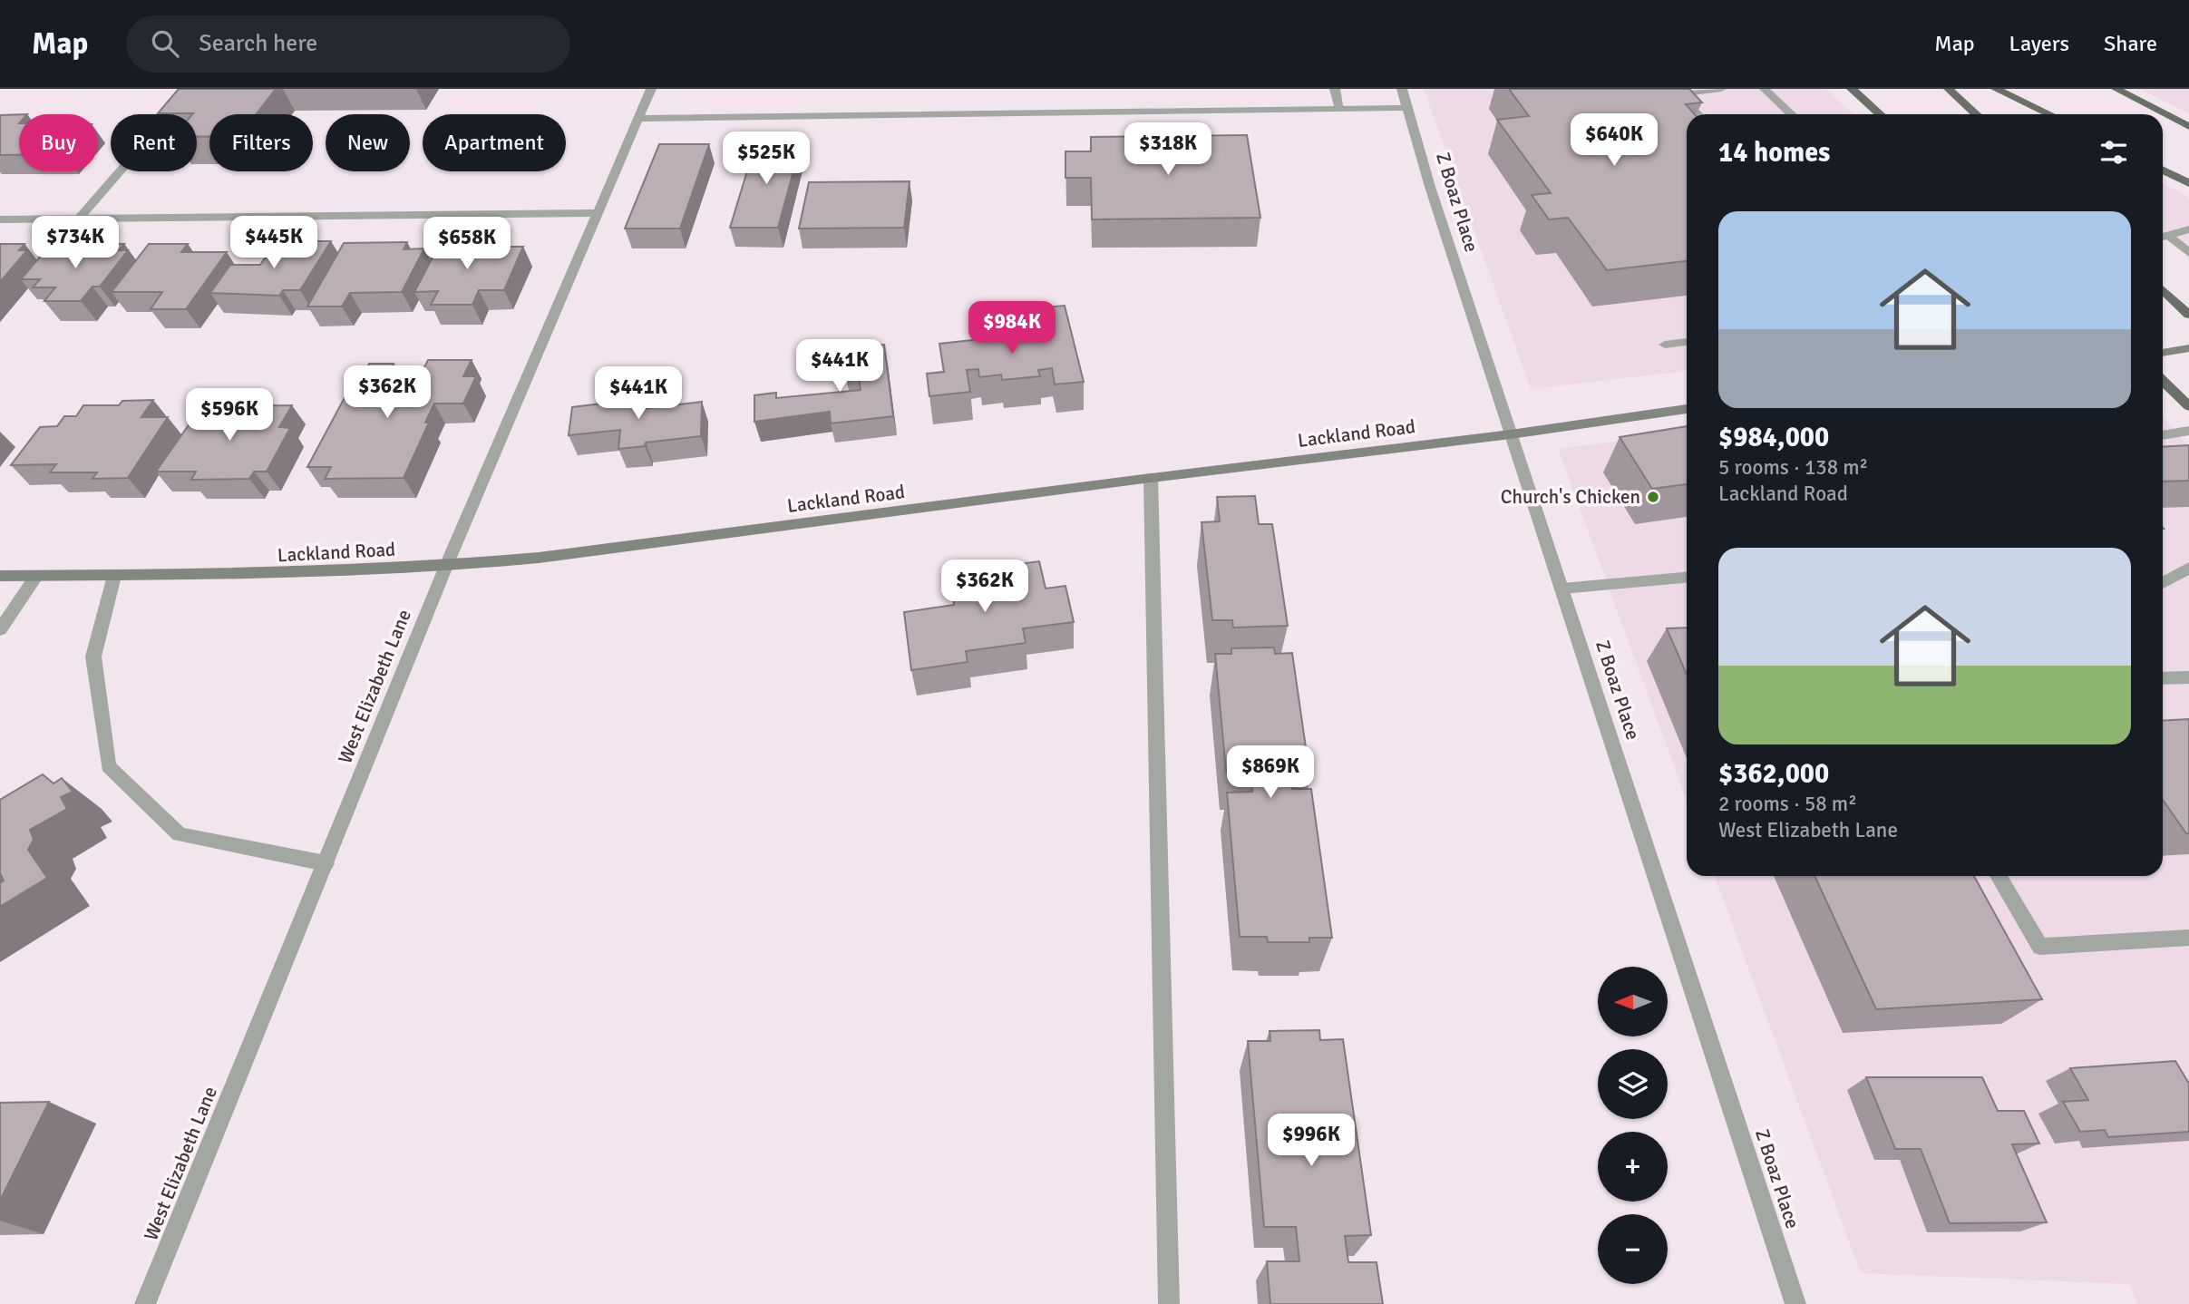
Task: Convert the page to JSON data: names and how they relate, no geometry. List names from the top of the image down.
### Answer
{
  "streets": {
    "street": ["Z Boaz Place", "Lackland Road", "West Elizabeth Lane"]
  },
  "crossings": [
    ["Z Boaz Place", "Lackland Road"],
    ["Lackland Road", "West Elizabeth Lane"]
  ],
  "places": ["Church's Chicken"],
  "north": "left",
  "page": {
    "header": "Map",
    "search": "Search here",
    "nav": ["Map", "Layers", "Share"],
    "price": [
      "$640K",
      "$318K",
      "$525K",
      "$734K",
      "$445K",
      "$658K",
      "$984K",
      "$441K",
      "$362K",
      "$441K",
      "$596K",
      "$362K",
      "$869K",
      "$996K"
    ],
    "chip": [
      "Buy",
      "Rent",
      "Filters",
      "New",
      "Apartment"
    ],
    "heading": "14 homes",
    "list": [
      {
        "name": "$984,000",
        "note": "5 rooms · 138 m² · Lackland Road"
      },
      {
        "name": "$362,000",
        "note": "2 rooms · 58 m² · West Elizabeth Lane"
      }
    ],
    "map_buttons": ["+", "−"]
  }
}
